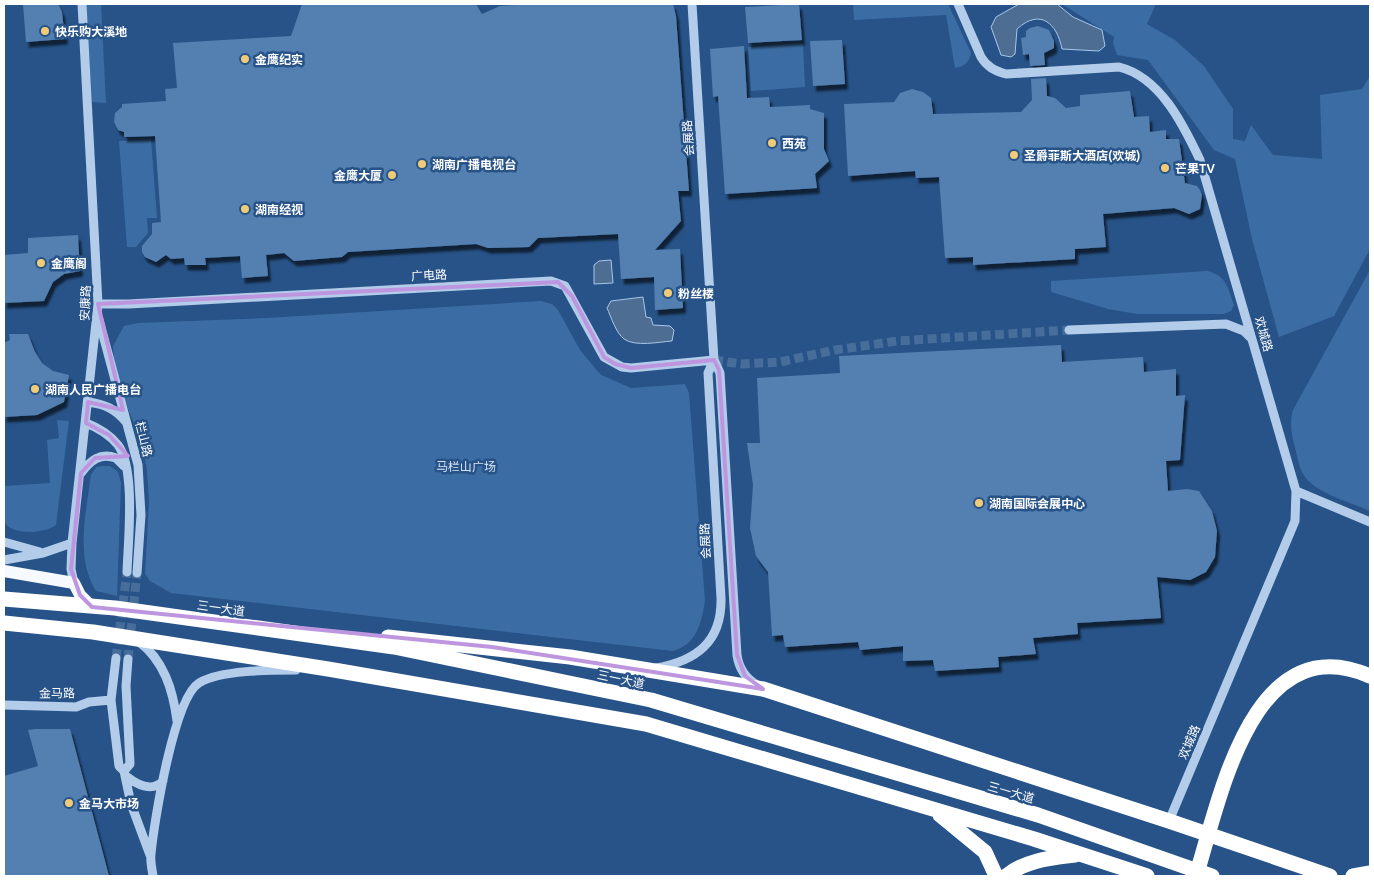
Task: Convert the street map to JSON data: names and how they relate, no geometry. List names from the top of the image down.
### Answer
{
  "streets": {
    "highway": ["三一大道"],
    "street": [
      "会展路",
      "广电路",
      "安康路",
      "欢城路",
      "栏山路",
      "金马路"
    ]
  },
  "crossings": [
    ["会展路", "广电路"],
    ["广电路", "安康路"],
    ["安康路", "栏山路"]
  ],
  "parks": ["马栏山广场"],
  "places": [
    "快乐购大溪地",
    "金鹰纪实",
    "西苑",
    "圣爵菲斯大酒店(欢城)",
    "湖南广播电视台",
    "芒果TV",
    "金鹰大厦",
    "湖南经视",
    "金鹰阁",
    "粉丝楼",
    "湖南人民广播电台",
    "湖南国际会展中心",
    "金马大市场"
  ]
}
